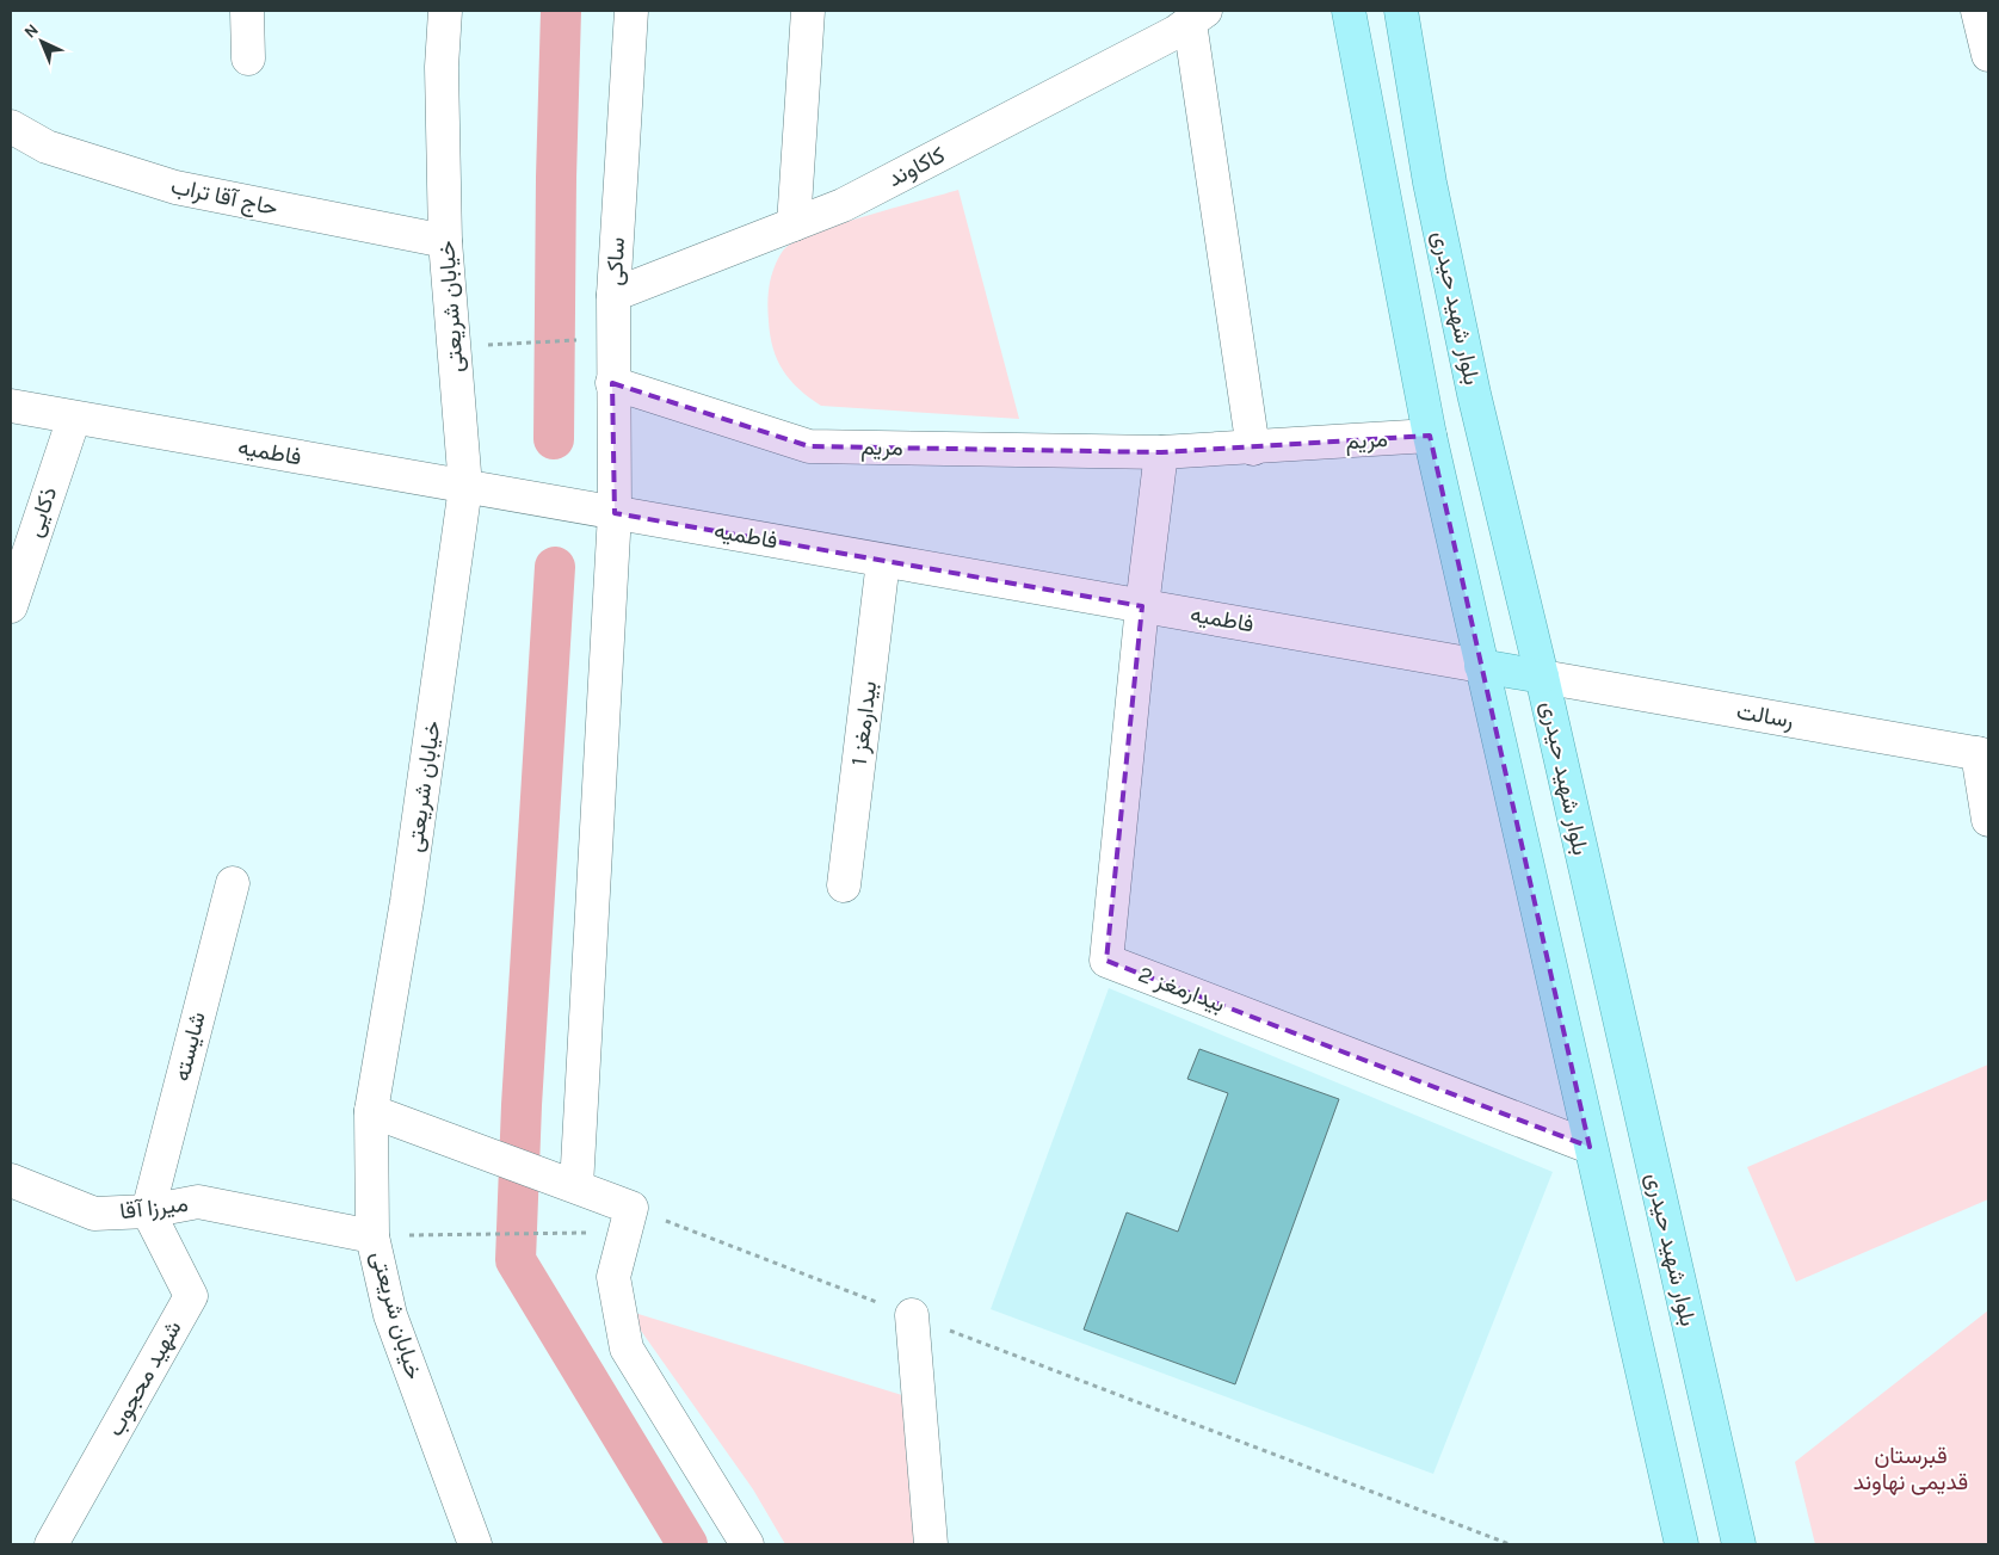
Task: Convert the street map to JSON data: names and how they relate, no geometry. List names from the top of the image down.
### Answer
{
  "streets": {
    "main road": ["بلوار شهید حیدری"],
    "street": [
      "کاکاوند",
      "حاج آقا تراب",
      "ساکی",
      "خیابان شریعتی",
      "مریم",
      "فاطمیه",
      "ذکایی",
      "رسالت",
      "بیدارمغز 1",
      "بیدارمغز 2",
      "شایسته",
      "میرزا آقا",
      "شهید محجوب"
    ]
  },
  "crossings": [
    ["کاکاوند", "ساکی"],
    ["حاج آقا تراب", "خیابان شریعتی"],
    ["ساکی", "مریم"],
    ["ساکی", "فاطمیه"],
    ["خیابان شریعتی", "فاطمیه"],
    ["خیابان شریعتی", "میرزا آقا"],
    ["بلوار شهید حیدری", "رسالت"],
    ["فاطمیه", "ذکایی"],
    ["فاطمیه", "بیدارمغز 1"],
    ["فاطمیه", "بیدارمغز 2"],
    ["شایسته", "میرزا آقا"],
    ["شایسته", "شهید محجوب"],
    ["میرزا آقا", "شهید محجوب"]
  ],
  "parks": ["قبرستان قدیمی نهاوند"],
  "north": "top left"
}
